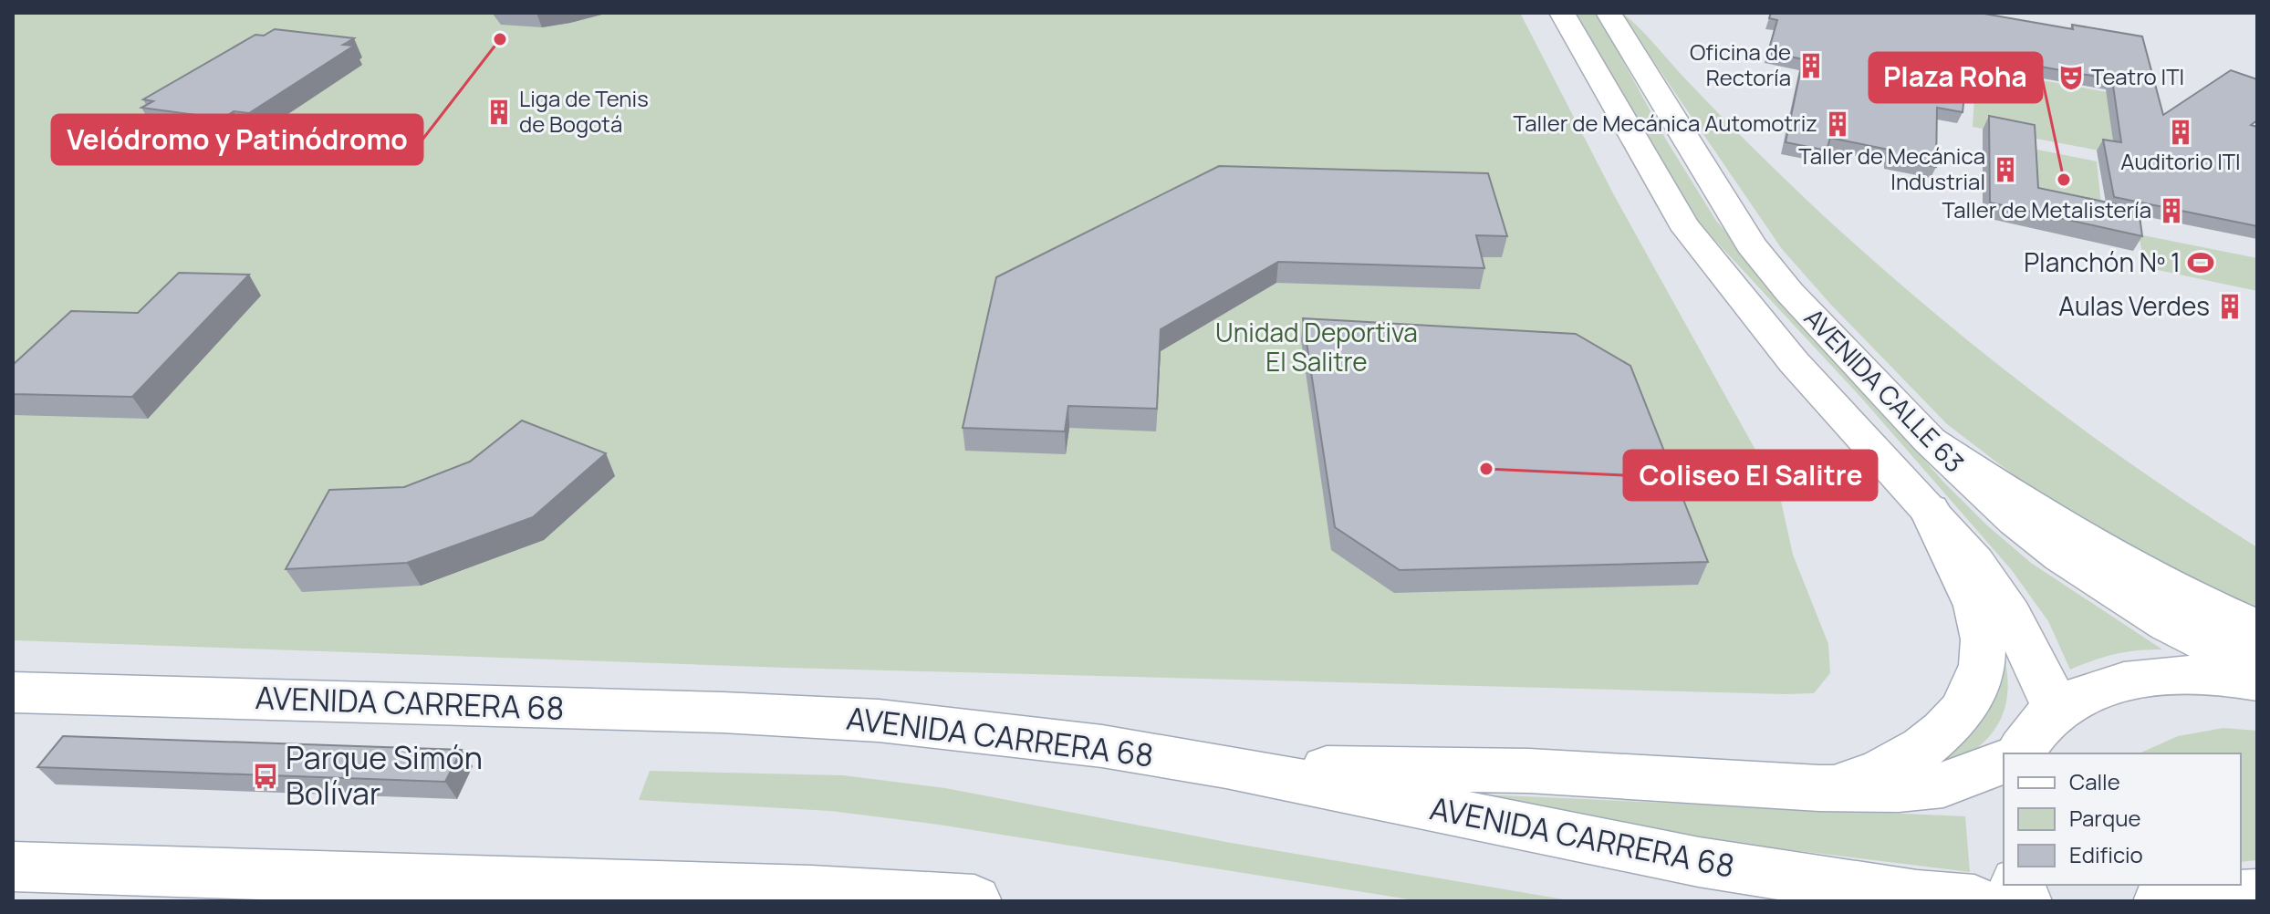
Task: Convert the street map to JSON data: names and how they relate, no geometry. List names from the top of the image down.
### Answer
{
  "streets": {
    "main road": ["AVENIDA CALLE 63", "AVENIDA CARRERA 68"]
  },
  "parks": ["Unidad Deportiva El Salitre"],
  "places": {
    "other": ["Velódromo y Patinódromo", "Plaza Roha", "Coliseo El Salitre"],
    "building": [
      "Oficina de Rectoría",
      "Liga de Tenis de Bogotá",
      "Taller de Mecánica Automotriz",
      "Auditorio ITI",
      "Taller de Mecánica Industrial",
      "Taller de Metalistería",
      "Aulas Verdes"
    ],
    "theatre": ["Teatro ITI"],
    "sports": ["Planchón Nº 1"],
    "bus stop": ["Parque Simón Bolívar"]
  },
  "legend": ["Calle", "Parque", "Edificio"]
}
